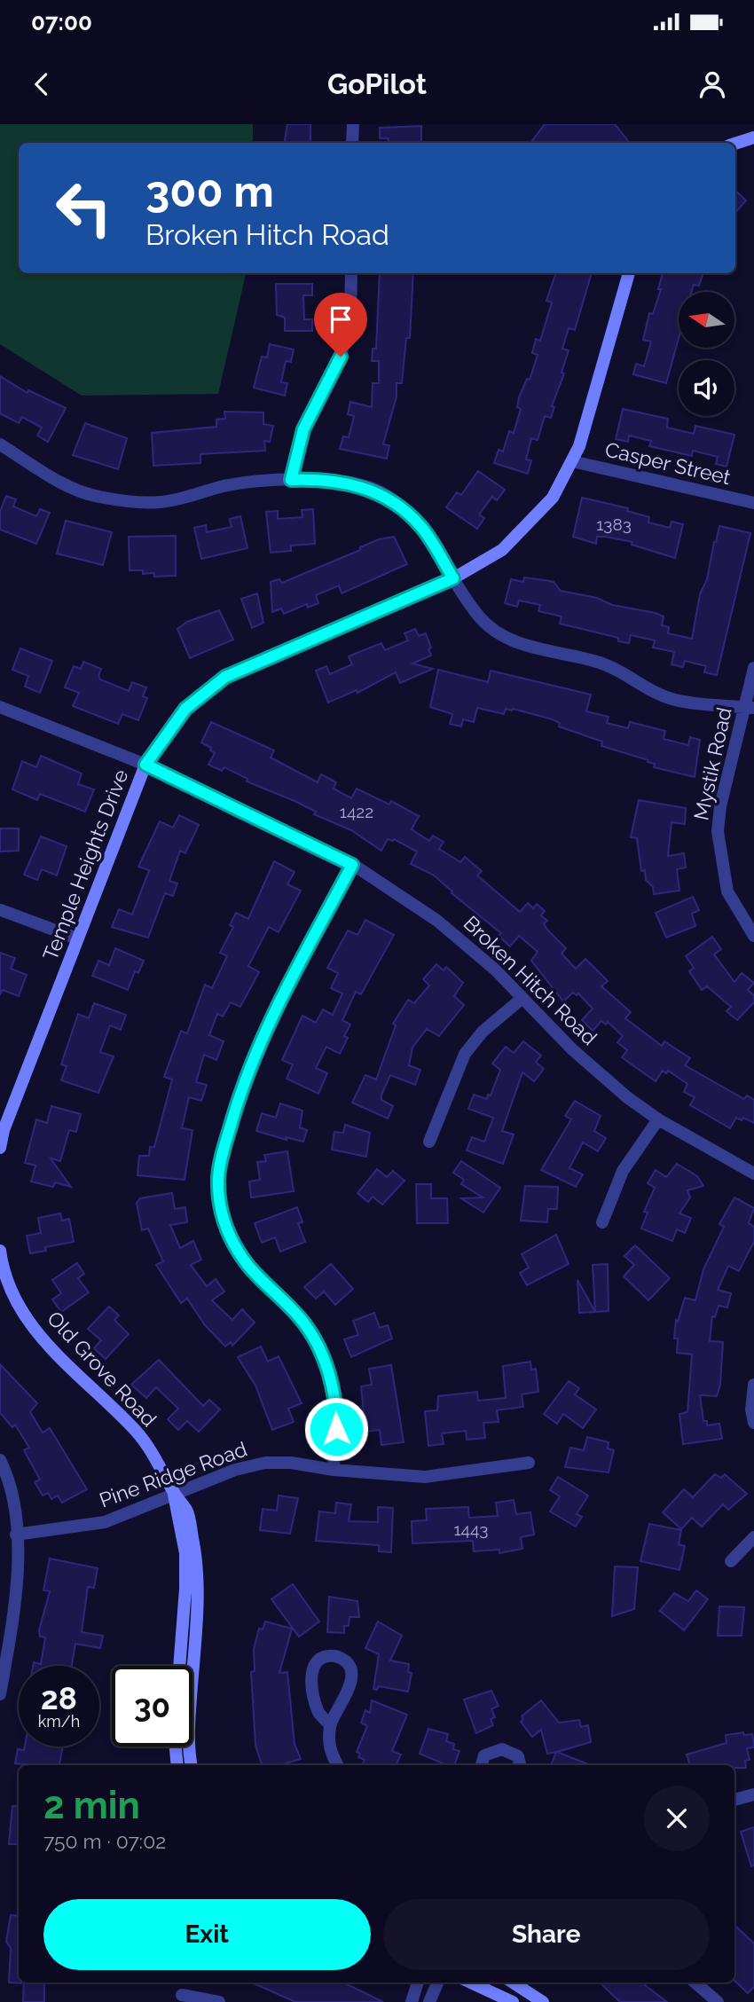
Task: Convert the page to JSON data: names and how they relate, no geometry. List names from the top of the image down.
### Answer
{
  "streets": {
    "street": [
      "Casper Street",
      "Mystik Road",
      "Temple Heights Drive",
      "Broken Hitch Road",
      "Old Grove Road",
      "Pine Ridge Road"
    ]
  },
  "crossings": [
    ["Casper Street", "Temple Heights Drive"],
    ["Temple Heights Drive", "Broken Hitch Road"],
    ["Old Grove Road", "Pine Ridge Road"]
  ],
  "house_numbers": ["1383", "1422", "1443"],
  "north": "left",
  "page": {
    "status": "07:00",
    "header": "GoPilot",
    "turn": ["300 m", "Broken Hitch Road"],
    "speed": "28 km/h",
    "limit": "30",
    "heading": ["2 min", "750 m · 07:02"],
    "buttons": ["Exit", "Share"]
  }
}
